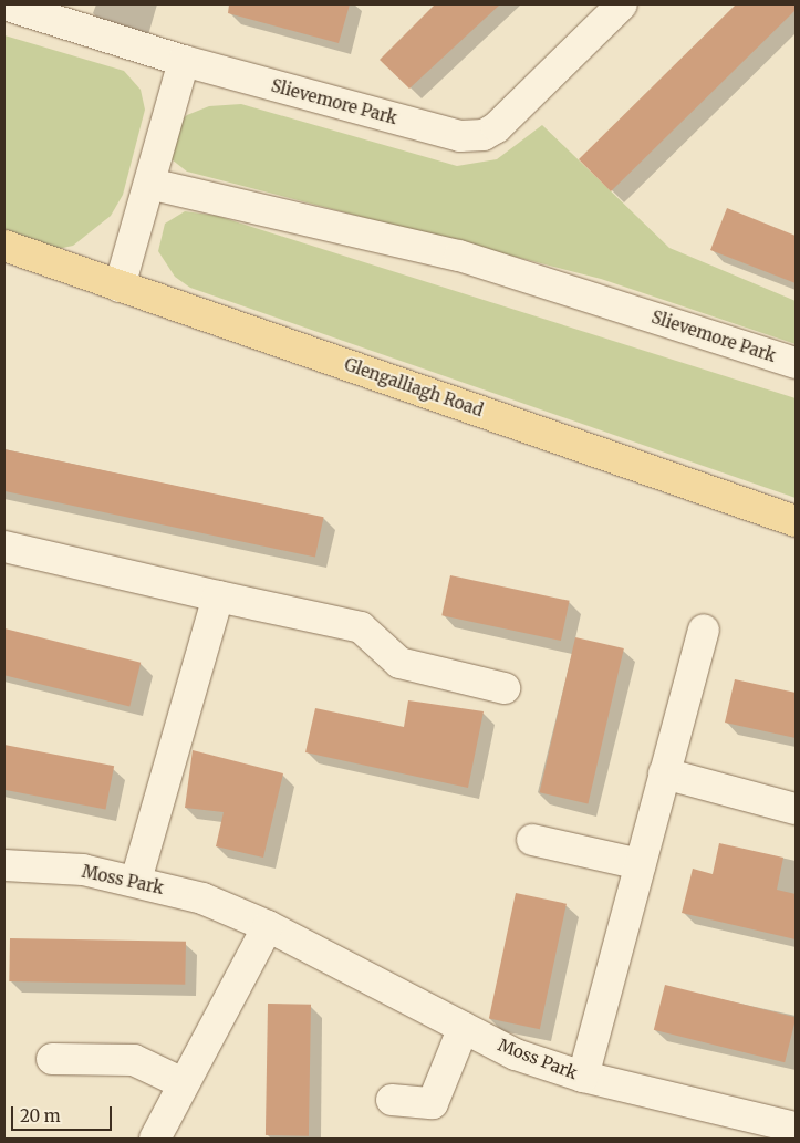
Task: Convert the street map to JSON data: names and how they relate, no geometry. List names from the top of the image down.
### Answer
{
  "streets": {
    "main road": ["Glengalliagh Road"],
    "street": ["Slievemore Park", "Moss Park"]
  },
  "scale_bar": "20 m"
}
